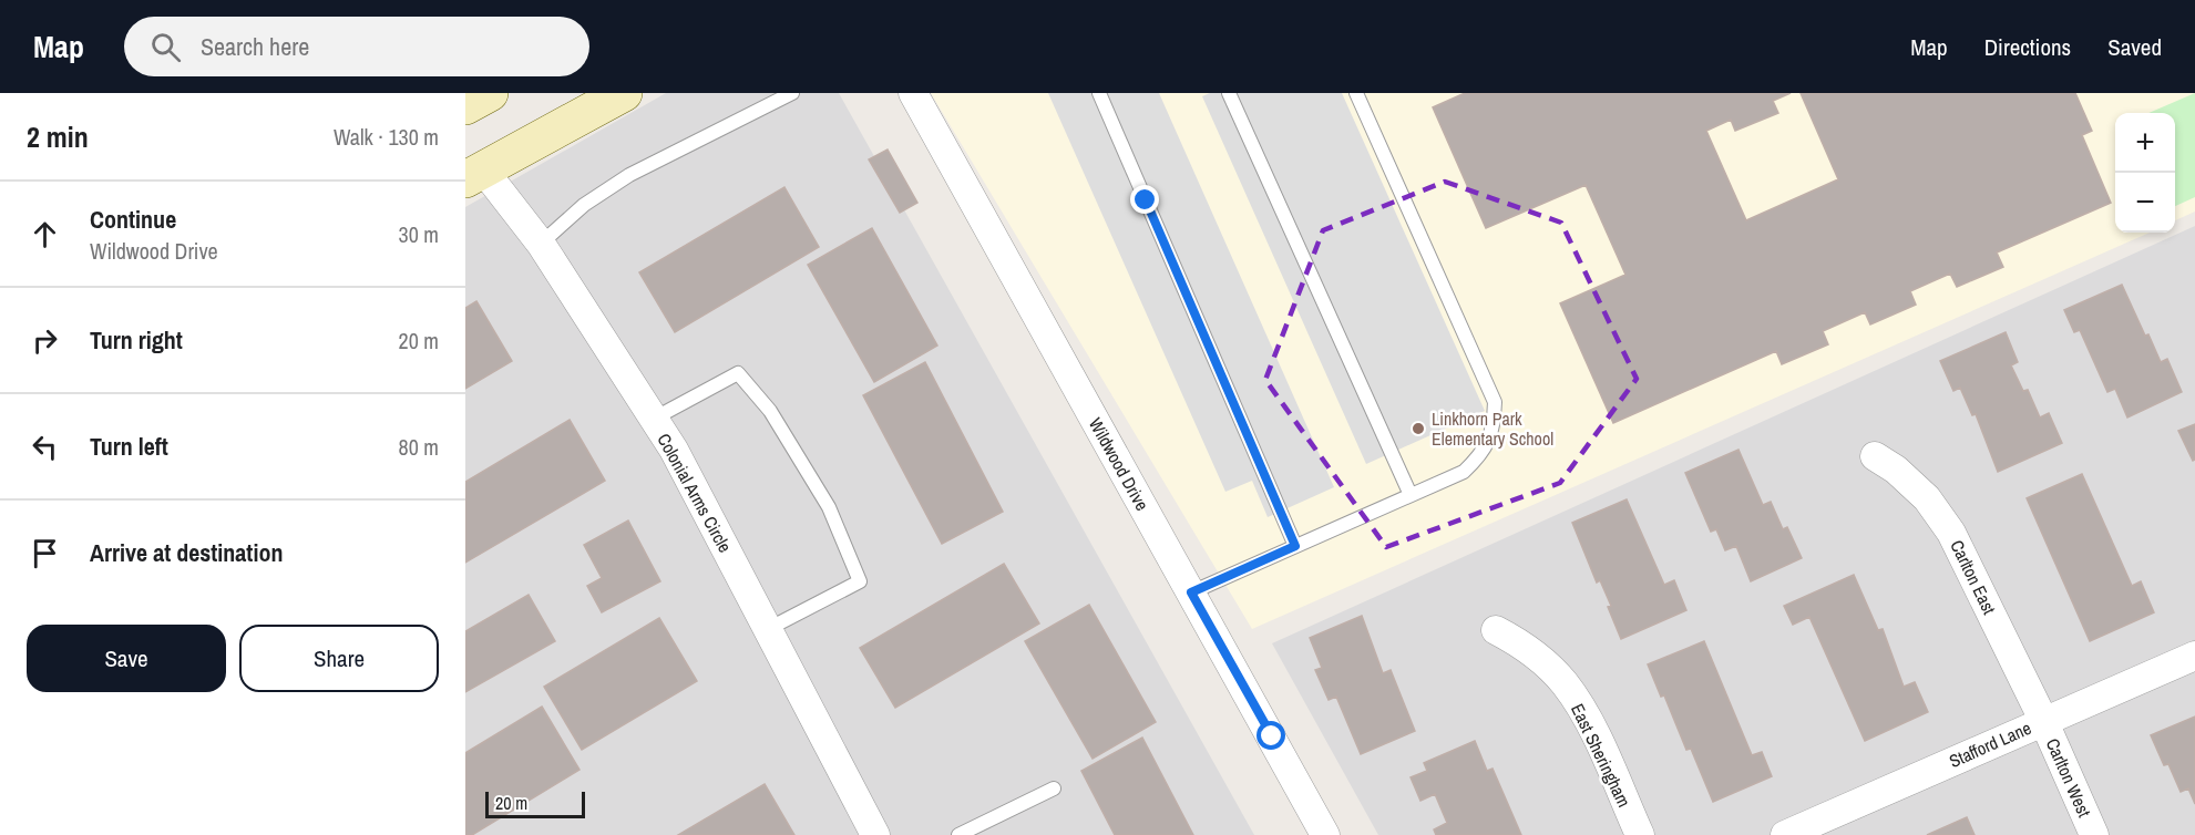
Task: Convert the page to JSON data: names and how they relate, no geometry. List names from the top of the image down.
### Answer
{
  "streets": {
    "street": [
      "Wildwood Drive",
      "Colonial Arms Circle",
      "Carlton East",
      "Stafford Lane",
      "East Sheringham",
      "Carlton West"
    ]
  },
  "crossings": [
    ["Carlton East", "Stafford Lane"],
    ["Carlton East", "Carlton West"],
    ["Stafford Lane", "Carlton West"]
  ],
  "places": ["Linkhorn Park Elementary School"],
  "scale_bar": "20 m",
  "page": {
    "header": "Map",
    "search": "Search here",
    "nav": ["Map", "Directions", "Saved"],
    "heading": ["2 min", "Walk · 130 m"],
    "map_buttons": ["+", "−"],
    "list": [
      ["Continue", "Wildwood Drive", "30 m"],
      ["Turn right", "20 m"],
      ["Turn left", "80 m"],
      "Arrive at destination"
    ],
    "buttons": ["Save", "Share"],
    "scale": "20 m"
  }
}
